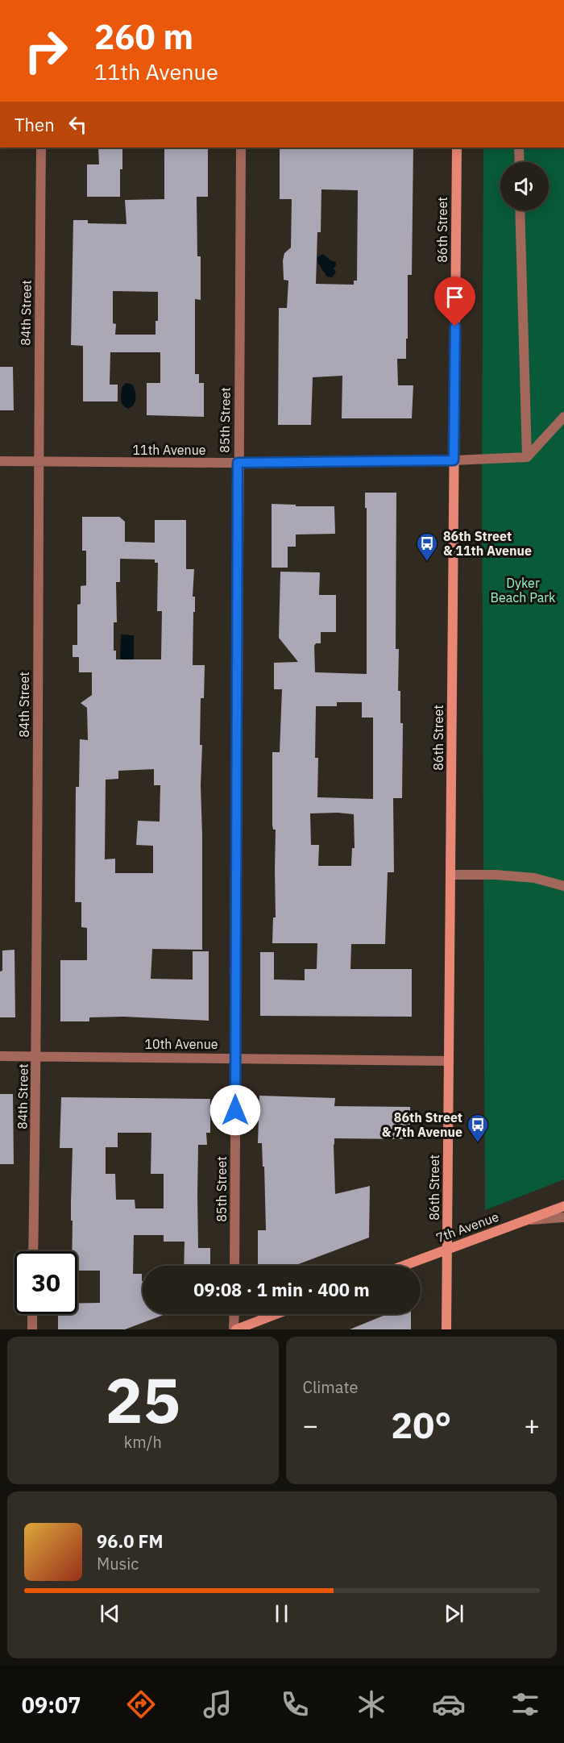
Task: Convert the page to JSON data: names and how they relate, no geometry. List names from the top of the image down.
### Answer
{
  "streets": {
    "main road": ["86th Street", "7th Avenue"],
    "street": [
      "84th Street",
      "85th Street",
      "11th Avenue",
      "10th Avenue"
    ]
  },
  "crossings": [
    ["86th Street", "11th Avenue"],
    ["86th Street", "10th Avenue"],
    ["86th Street", "7th Avenue"],
    ["84th Street", "11th Avenue"],
    ["84th Street", "10th Avenue"],
    ["85th Street", "11th Avenue"],
    ["85th Street", "10th Avenue"]
  ],
  "parks": ["Dyker Beach Park"],
  "places": {
    "bus stop": ["86th Street & 11th Avenue", "86th Street & 7th Avenue"]
  },
  "page": {
    "turn": ["260 m", "11th Avenue"],
    "then": "Then",
    "limit": "30",
    "trip": "09:08 · 1 min · 400 m",
    "tile": [
      ["25", "km/h"],
      "Climate"
    ],
    "heat": ["−", "20°", "+"],
    "song": ["96.0 FM", "Music"],
    "tabs": "09:07"
  }
}
